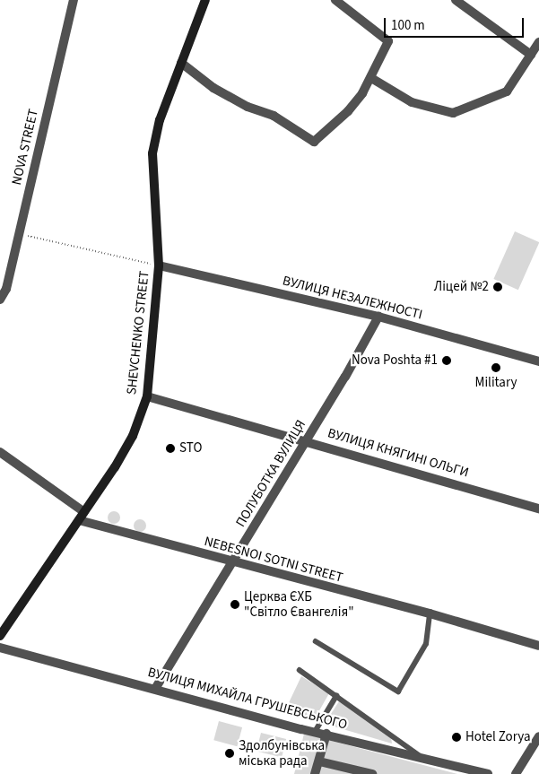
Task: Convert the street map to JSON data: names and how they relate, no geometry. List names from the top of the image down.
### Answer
{
  "streets": {
    "main road": ["SHEVCHENKO STREET"],
    "street": [
      "NOVA STREET",
      "ВУЛИЦЯ НЕЗАЛЕЖНОСТІ",
      "ВУЛИЦЯ КНЯГИНІ ОЛЬГИ",
      "ПОЛУБОТКА ВУЛИЦЯ",
      "NEBESNOI SOTNI STREET",
      "ВУЛИЦЯ МИХАЙЛА ГРУШЕВСЬКОГО"
    ]
  },
  "crossings": [
    ["ВУЛИЦЯ НЕЗАЛЕЖНОСТІ", "SHEVCHENKO STREET"],
    ["ВУЛИЦЯ НЕЗАЛЕЖНОСТІ", "ПОЛУБОТКА ВУЛИЦЯ"],
    ["SHEVCHENKO STREET", "ВУЛИЦЯ КНЯГИНІ ОЛЬГИ"],
    ["SHEVCHENKO STREET", "NEBESNOI SOTNI STREET"],
    ["ВУЛИЦЯ КНЯГИНІ ОЛЬГИ", "ПОЛУБОТКА ВУЛИЦЯ"],
    ["ПОЛУБОТКА ВУЛИЦЯ", "NEBESNOI SOTNI STREET"],
    ["ПОЛУБОТКА ВУЛИЦЯ", "ВУЛИЦЯ МИХАЙЛА ГРУШЕВСЬКОГО"]
  ],
  "places": [
    "Ліцей №2",
    "Nova Poshta #1",
    "Military",
    "STO",
    "Церква ЄХБ \"Світло Євангелія\"",
    "Hotel Zorya",
    "Здолбунівська міська рада"
  ],
  "scale_bar": "100 m"
}
